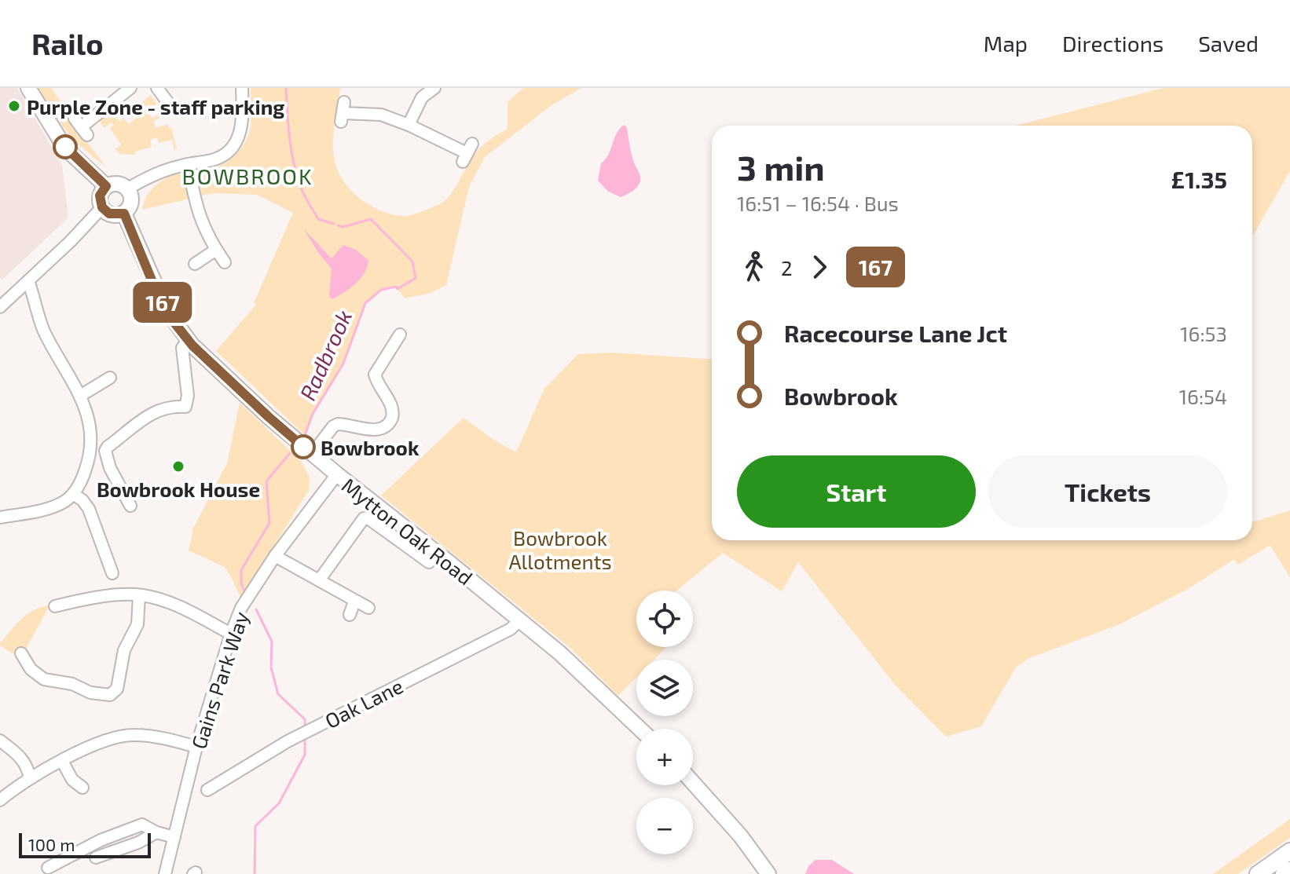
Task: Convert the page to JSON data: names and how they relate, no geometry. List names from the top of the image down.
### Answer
{
  "streets": {
    "main road": ["Mytton Oak Road"],
    "street": ["Gains Park Way", "Oak Lane"]
  },
  "crossings": [
    ["Mytton Oak Road", "Gains Park Way"],
    ["Mytton Oak Road", "Oak Lane"]
  ],
  "districts": ["BOWBROOK"],
  "water": ["Radbrook"],
  "parks": ["Bowbrook Allotments"],
  "places": ["Purple Zone - staff parking", "Bowbrook", "Bowbrook House"],
  "lines": ["bus line 167"],
  "scale_bar": "100 m",
  "page": {
    "header": "Railo",
    "nav": ["Map", "Directions", "Saved"],
    "on_map": "167",
    "heading": ["3 min", "16:51 – 16:54 · Bus", "£1.35"],
    "legs": ["2", "167"],
    "list": [
      {
        "name": "Racecourse Lane Jct",
        "value": "16:53"
      },
      {
        "name": "Bowbrook",
        "value": "16:54"
      }
    ],
    "buttons": ["Start", "Tickets"],
    "map_buttons": ["+", "−"],
    "scale": "100 m"
  }
}
